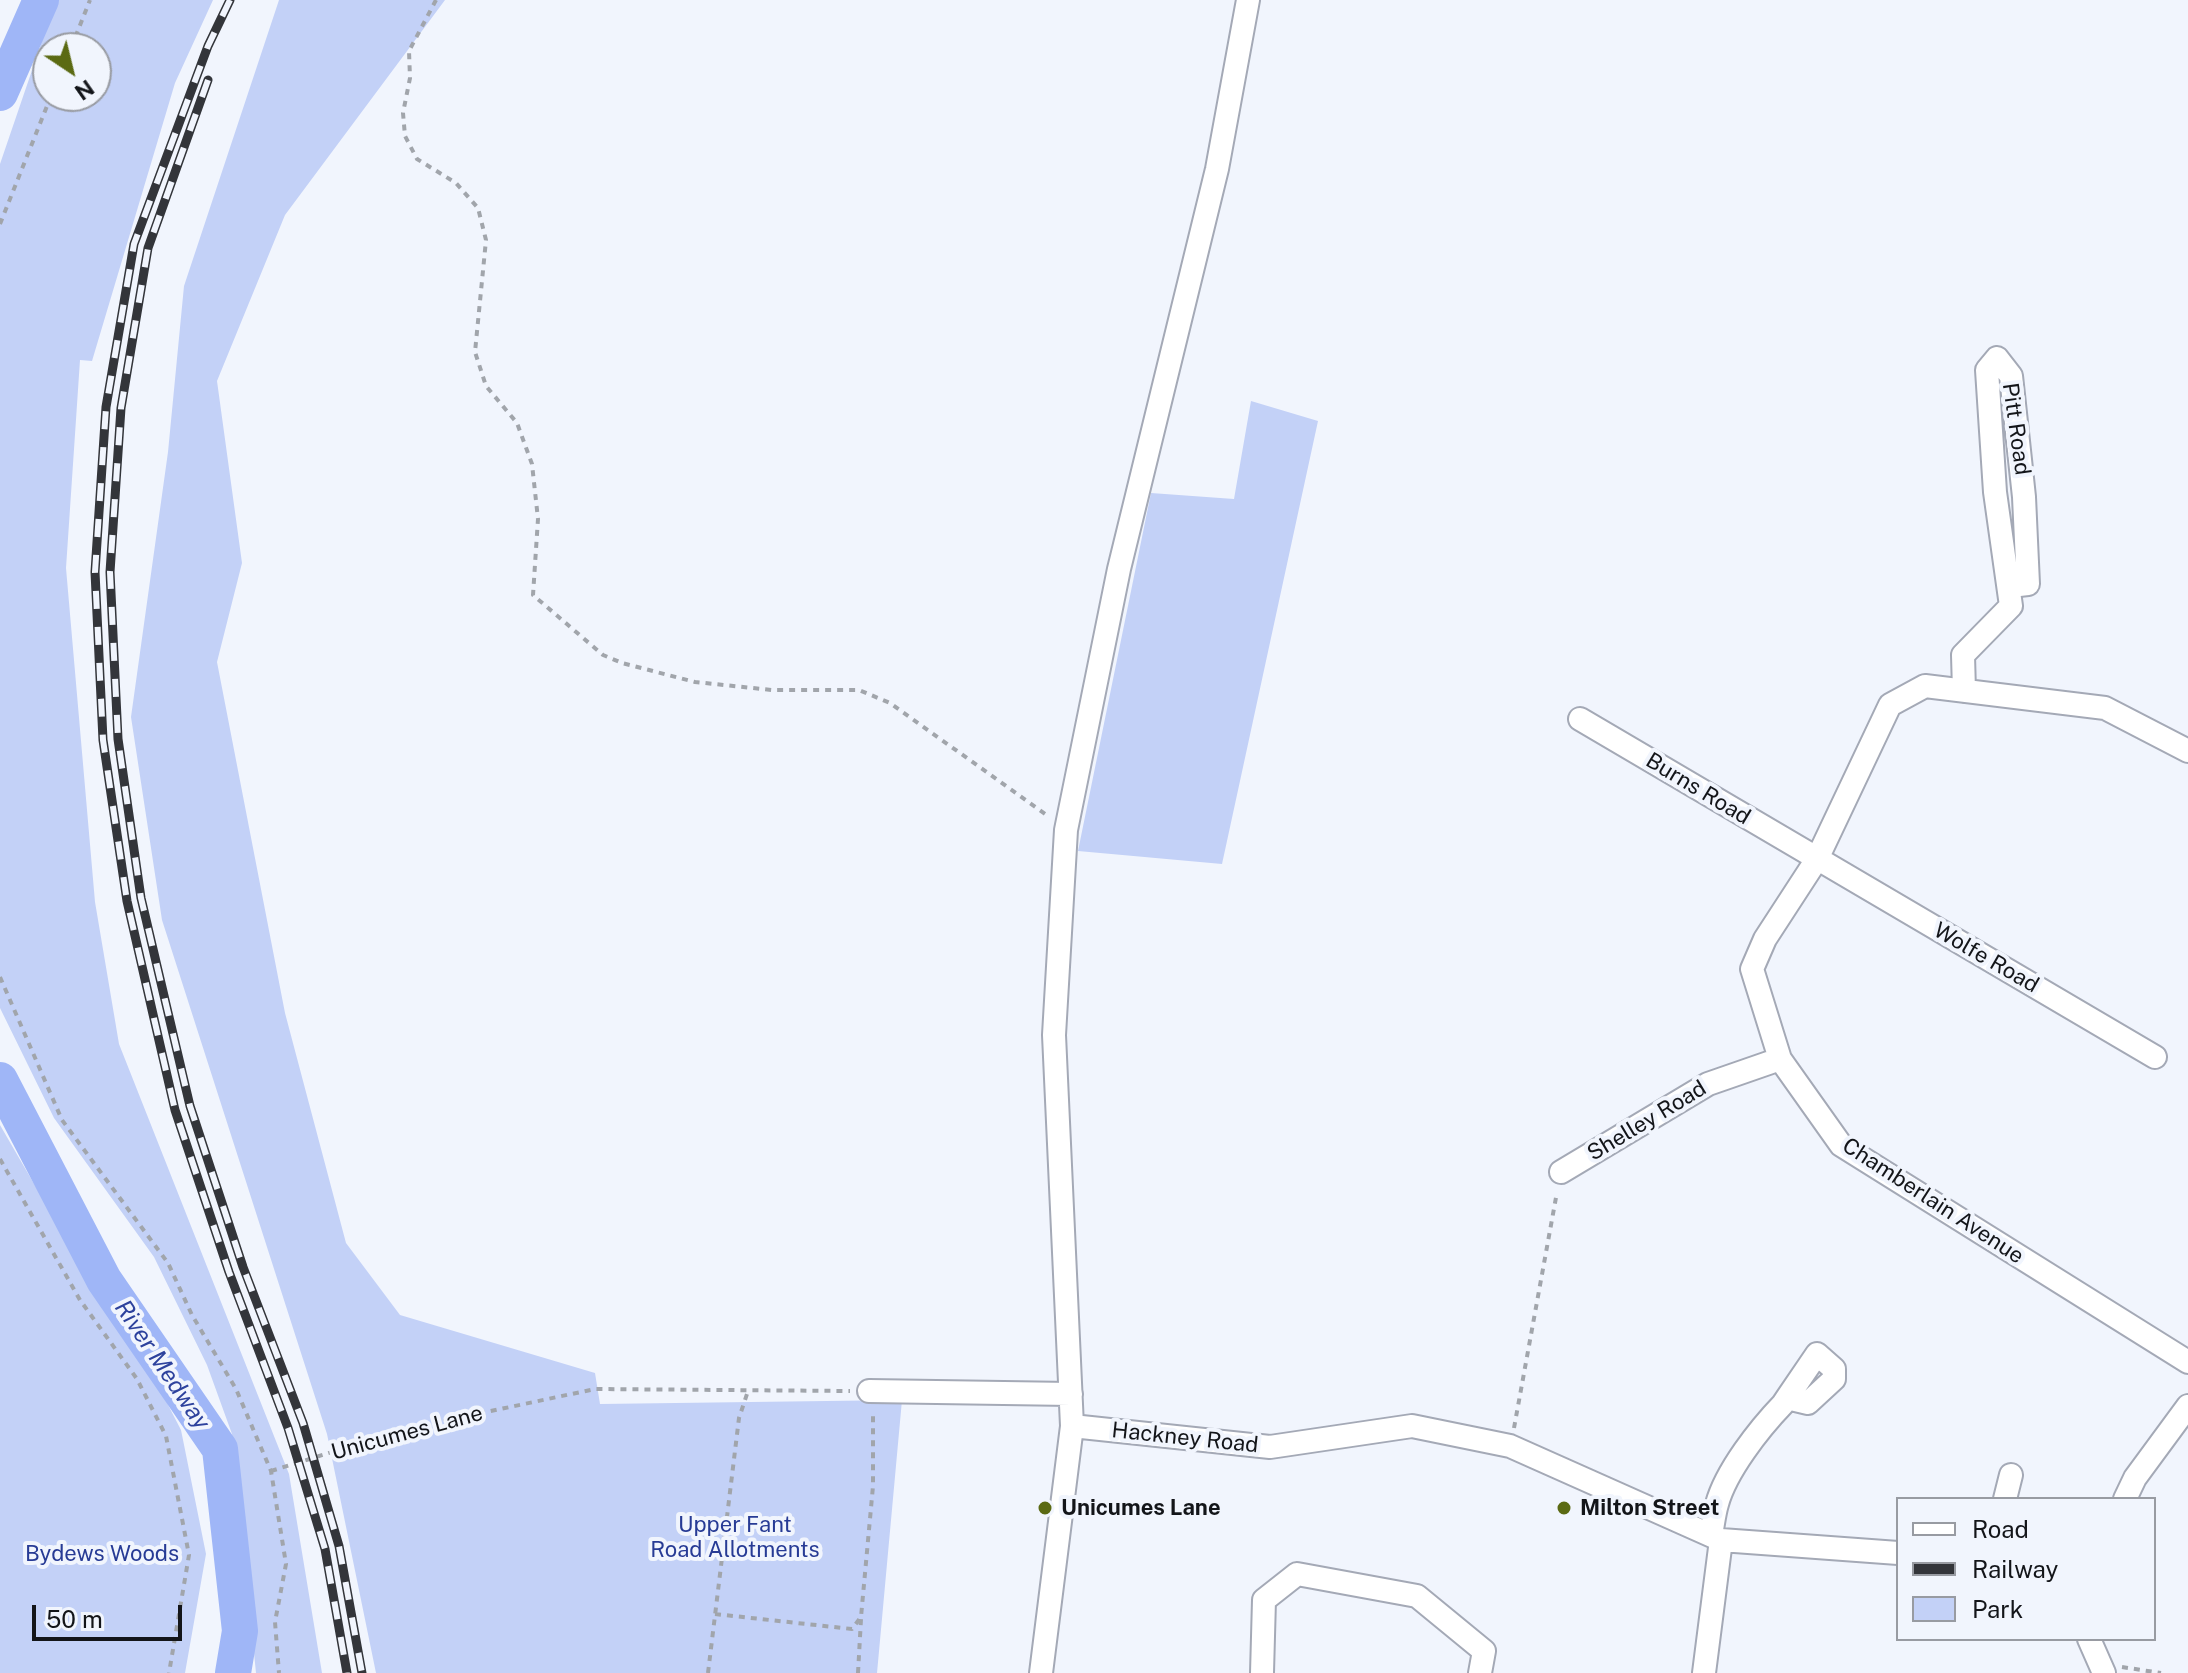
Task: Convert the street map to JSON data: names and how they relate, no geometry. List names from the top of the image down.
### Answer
{
  "streets": {
    "street": [
      "Pitt Road",
      "Burns Road",
      "Wolfe Road",
      "Shelley Road",
      "Chamberlain Avenue",
      "Hackney Road"
    ],
    "path": ["Unicumes Lane"]
  },
  "crossings": [
    ["Burns Road", "Wolfe Road"],
    ["Burns Road", "Chamberlain Avenue"],
    ["Wolfe Road", "Chamberlain Avenue"],
    ["Shelley Road", "Chamberlain Avenue"]
  ],
  "water": ["River Medway"],
  "parks": ["Upper Fant Road Allotments", "Bydews Woods"],
  "places": ["Unicumes Lane", "Milton Street"],
  "legend": ["Road", "Railway", "Park"],
  "scale_bar": "50 m",
  "north": "bottom right"
}
